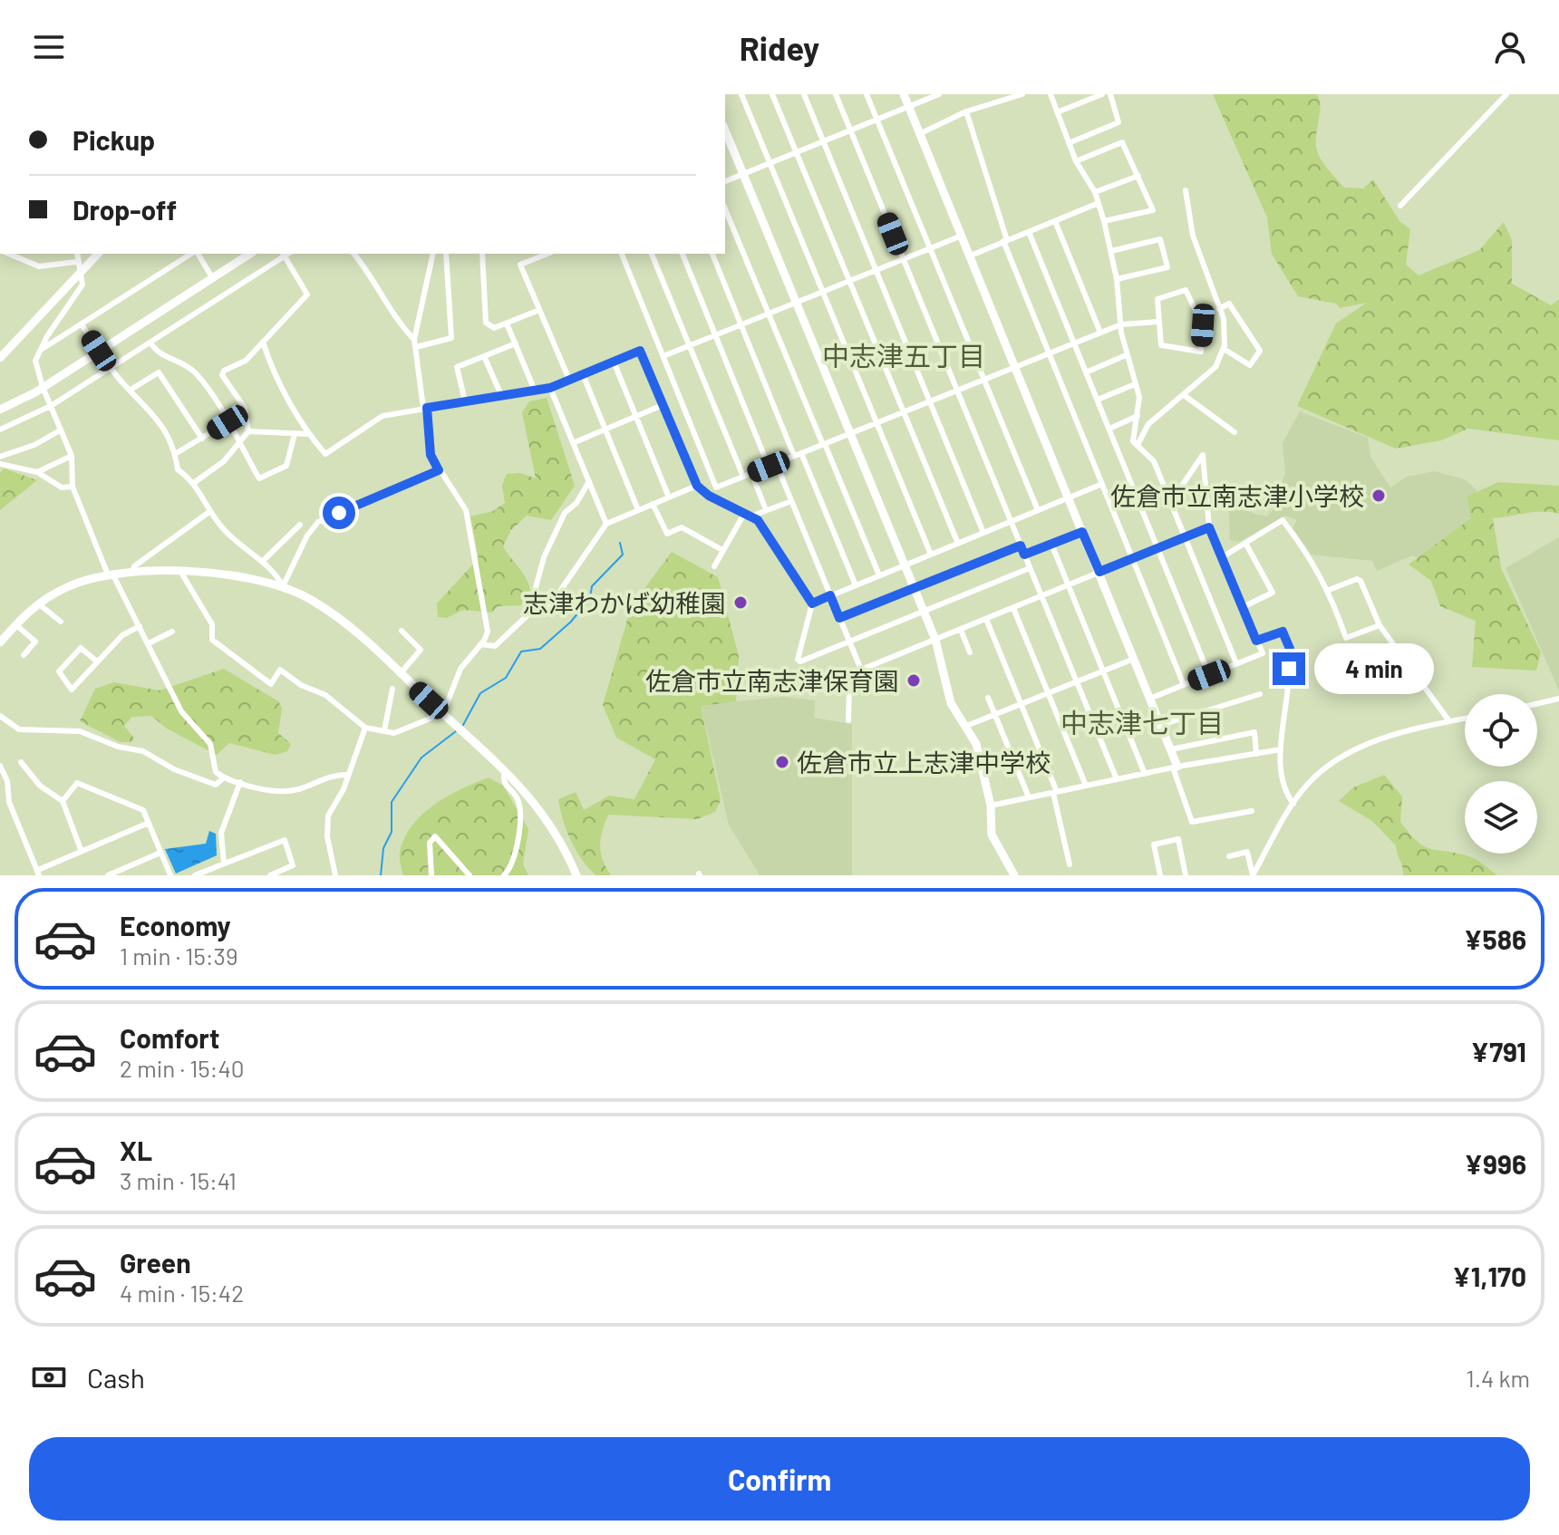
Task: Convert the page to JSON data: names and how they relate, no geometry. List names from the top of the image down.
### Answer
{
  "districts": ["中志津五丁目", "中志津七丁目"],
  "places": [
    "佐倉市立南志津小学校",
    "志津わかば幼稚園",
    "佐倉市立南志津保育園",
    "佐倉市立上志津中学校"
  ],
  "page": {
    "header": "Ridey",
    "banner": ["Pickup", "Drop-off"],
    "bubble": "4 min",
    "list": [
      {
        "name": "Economy",
        "note": "1 min · 15:39",
        "value": "¥586"
      },
      {
        "name": "Comfort",
        "note": "2 min · 15:40",
        "value": "¥791"
      },
      {
        "name": "XL",
        "note": "3 min · 15:41",
        "value": "¥996"
      },
      {
        "name": "Green",
        "note": "4 min · 15:42",
        "value": "¥1,170"
      }
    ],
    "pay": ["Cash", "1.4 km"],
    "buttons": "Confirm"
  }
}
